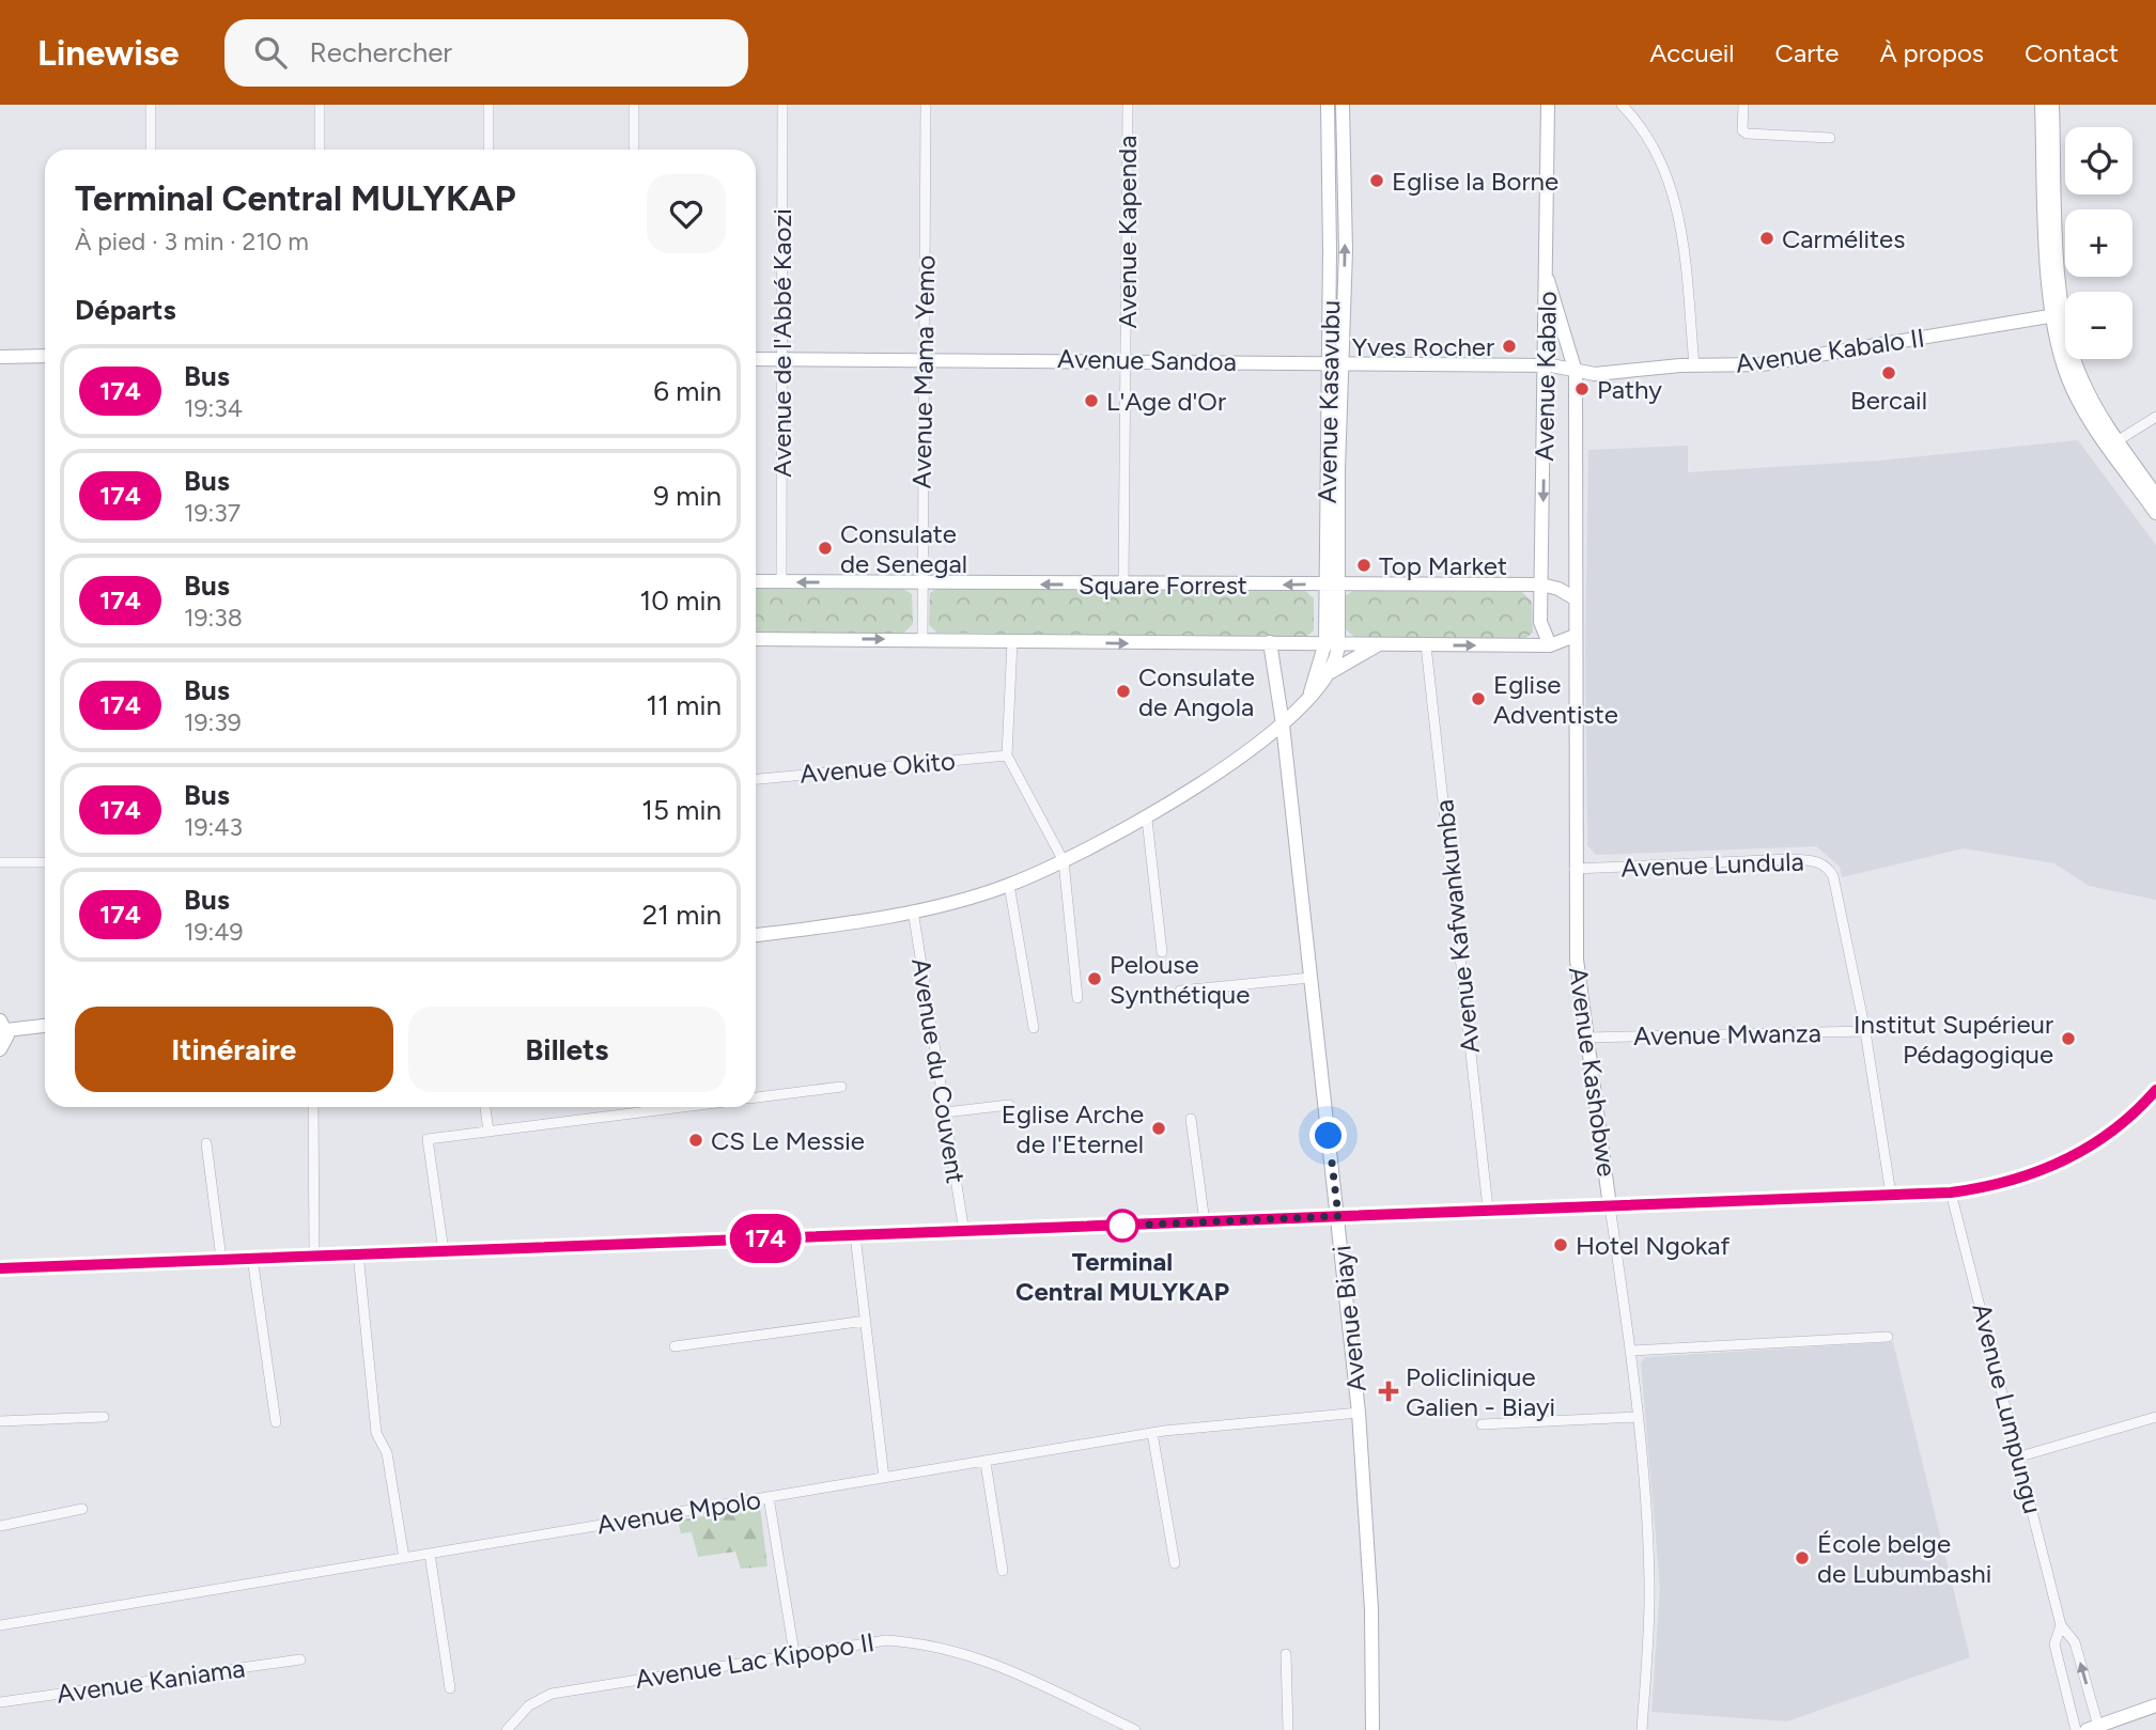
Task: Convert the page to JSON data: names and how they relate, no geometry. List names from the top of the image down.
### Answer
{
  "streets": {
    "street": [
      "Avenue Kapenda",
      "Avenue de l'Abbé Kaozi",
      "Avenue Kabalo II",
      "Avenue Sandoa",
      "Avenue Mama Yemo",
      "Avenue Kabalo",
      "Avenue Kasavubu",
      "Square Forrest",
      "Avenue Okito",
      "Avenue Lundula",
      "Avenue Kafwankumba",
      "Avenue Mwanza",
      "Avenue du Couvent",
      "Avenue Kashobwe",
      "Avenue Biayi",
      "Avenue Lumpungu",
      "Avenue Mpolo",
      "Avenue Lac Kipopo II",
      "Avenue Kaniama"
    ]
  },
  "crossings": [
    ["Avenue Kapenda", "Avenue Sandoa"],
    ["Avenue Kapenda", "Square Forrest"],
    ["Avenue de l'Abbé Kaozi", "Avenue Sandoa"],
    ["Avenue de l'Abbé Kaozi", "Square Forrest"],
    ["Avenue Kabalo II", "Avenue Sandoa"],
    ["Avenue Kabalo II", "Avenue Kabalo"],
    ["Avenue Sandoa", "Avenue Mama Yemo"],
    ["Avenue Sandoa", "Avenue Kabalo"],
    ["Avenue Sandoa", "Avenue Kasavubu"],
    ["Avenue Mama Yemo", "Square Forrest"],
    ["Avenue Kabalo", "Square Forrest"],
    ["Avenue Kabalo", "Avenue Kashobwe"],
    ["Avenue Kasavubu", "Square Forrest"],
    ["Avenue Lundula", "Avenue Mwanza"],
    ["Avenue Lundula", "Avenue Kashobwe"],
    ["Avenue Mwanza", "Avenue Kashobwe"],
    ["Avenue Biayi", "Avenue Mpolo"]
  ],
  "places": {
    "other": [
      "Eglise la Borne",
      "Carmélites",
      "Yves Rocher",
      "Bercail",
      "Pathy",
      "L'Age d'Or",
      "Consulate de Senegal",
      "Top Market",
      "Consulate de Angola",
      "Eglise Adventiste",
      "Pelouse Synthétique",
      "Institut Supérieur Pédagogique",
      "Eglise Arche de l'Eternel",
      "CS Le Messie",
      "Terminal Central MULYKAP",
      "Hotel Ngokaf",
      "École belge de Lubumbashi"
    ],
    "health": ["Policlinique Galien - Biayi"]
  },
  "lines": ["bus line 174"],
  "page": {
    "header": "Linewise",
    "search": "Rechercher",
    "nav": [
      "Accueil",
      "Carte",
      "À propos",
      "Contact"
    ],
    "on_map": "174",
    "map_buttons": ["+", "−"],
    "heading": [
      ["Terminal Central MULYKAP", "À pied · 3 min · 210 m"],
      "Départs"
    ],
    "list": [
      {
        "mark": "174",
        "name": "Bus",
        "note": "19:34",
        "value": "6 min"
      },
      {
        "mark": "174",
        "name": "Bus",
        "note": "19:37",
        "value": "9 min"
      },
      {
        "mark": "174",
        "name": "Bus",
        "note": "19:38",
        "value": "10 min"
      },
      {
        "mark": "174",
        "name": "Bus",
        "note": "19:39",
        "value": "11 min"
      },
      {
        "mark": "174",
        "name": "Bus",
        "note": "19:43",
        "value": "15 min"
      },
      {
        "mark": "174",
        "name": "Bus",
        "note": "19:49",
        "value": "21 min"
      }
    ],
    "buttons": ["Itinéraire", "Billets"]
  }
}
